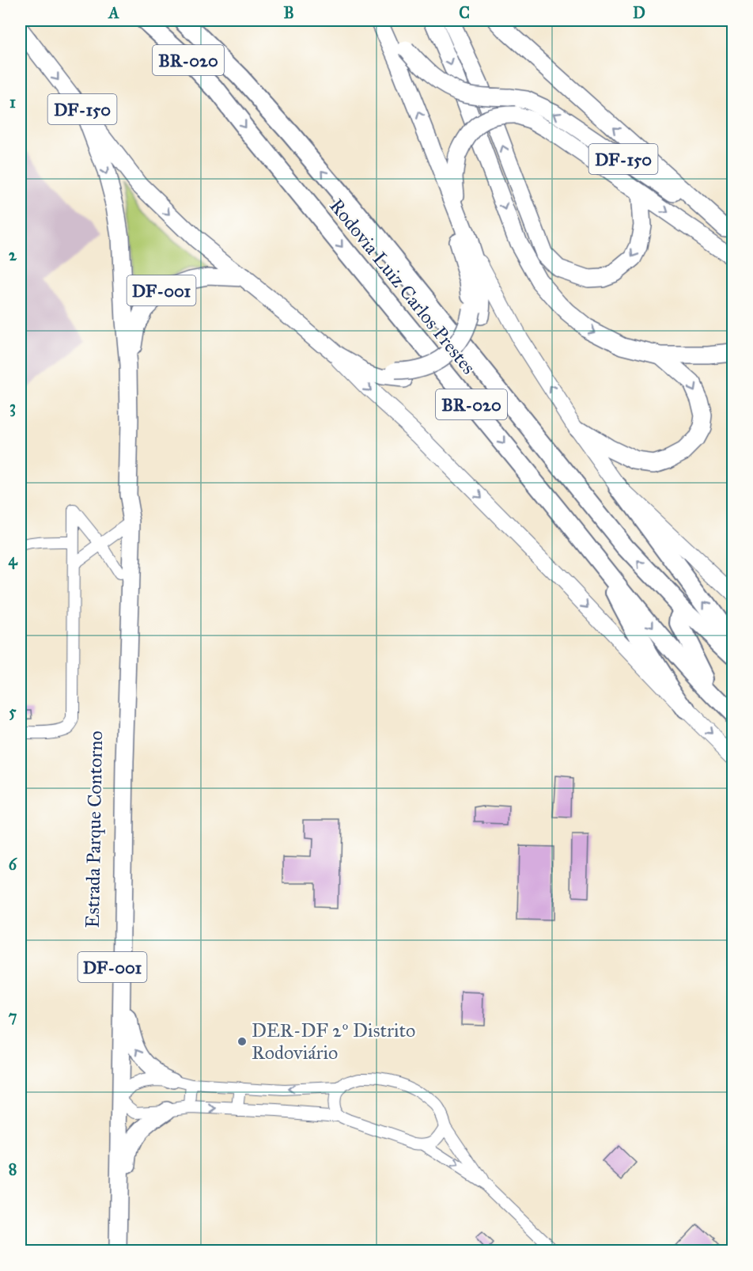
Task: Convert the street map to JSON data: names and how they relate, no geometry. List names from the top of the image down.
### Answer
{
  "streets": {
    "highway": ["BR-020", "Rodovia Luiz Carlos Prestes"],
    "main road": ["DF-150", "DF-001", "Estrada Parque Contorno"]
  },
  "crossings": [
    ["DF-150", "Estrada Parque Contorno"]
  ],
  "places": ["DER-DF 2º Distrito Rodoviário"],
  "grid": {
    "columns": [
      "A",
      "B",
      "C",
      "D"
    ],
    "rows": [
      "1",
      "2",
      "3",
      "4",
      "5",
      "6",
      "7",
      "8"
    ]
  }
}
